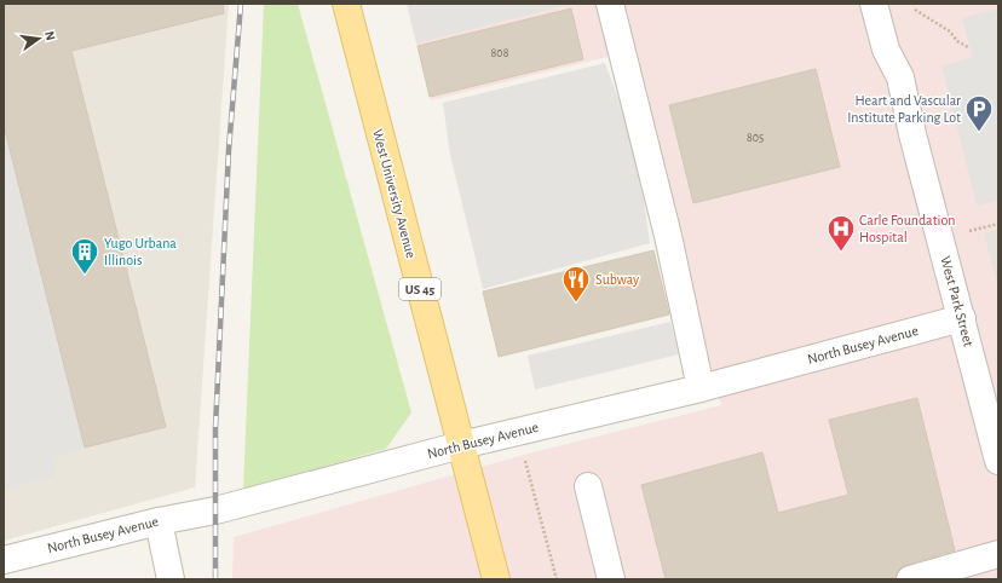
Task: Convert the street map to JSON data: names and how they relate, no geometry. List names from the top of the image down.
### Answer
{
  "streets": {
    "main road": ["West University Avenue", "US 45"],
    "street": ["West Park Street", "North Busey Avenue"]
  },
  "crossings": [
    ["West University Avenue", "North Busey Avenue"],
    ["West Park Street", "North Busey Avenue"]
  ],
  "places": {
    "parking": ["Heart and Vascular Institute Parking Lot"],
    "hospital": ["Carle Foundation Hospital"],
    "building": ["Yugo Urbana Illinois"],
    "restaurant": ["Subway"]
  },
  "house_numbers": ["808", "805"],
  "north": "right"
}
